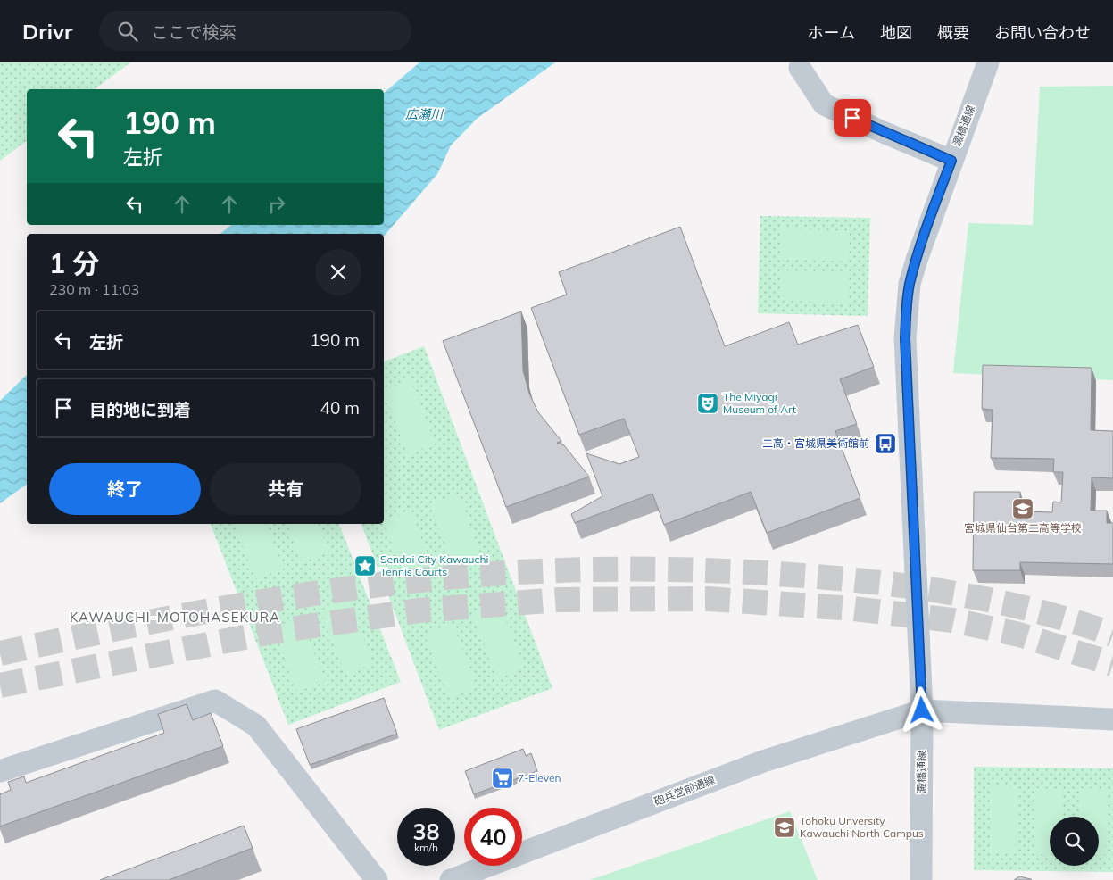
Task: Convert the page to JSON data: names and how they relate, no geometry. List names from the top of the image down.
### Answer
{
  "streets": {
    "street": ["澱橋通線", "砲兵営前通線"]
  },
  "crossings": [
    ["澱橋通線", "砲兵営前通線"]
  ],
  "districts": ["KAWAUCHI-MOTOHASEKURA"],
  "water": ["広瀬川"],
  "places": {
    "theatre": ["The Miyagi Museum of Art"],
    "bus stop": ["二高・宮城県美術館前"],
    "school or university": ["宮城県仙台第二高等学校", "Tohoku Unversity Kawauchi North Campus"],
    "place": ["Sendai City Kawauchi Tennis Courts"],
    "supermarket": ["7-Eleven"]
  },
  "page": {
    "header": "Drivr",
    "search": "ここで検索",
    "nav": [
      "ホーム",
      "地図",
      "概要",
      "お問い合わせ"
    ],
    "turn": ["190 m", "左折"],
    "heading": ["1 分", "230 m · 11:03"],
    "list": [
      {
        "name": "左折",
        "value": "190 m"
      },
      {
        "name": "目的地に到着",
        "value": "40 m"
      }
    ],
    "buttons": ["終了", "共有"],
    "speed": "38 km/h",
    "limit": "40"
  }
}
